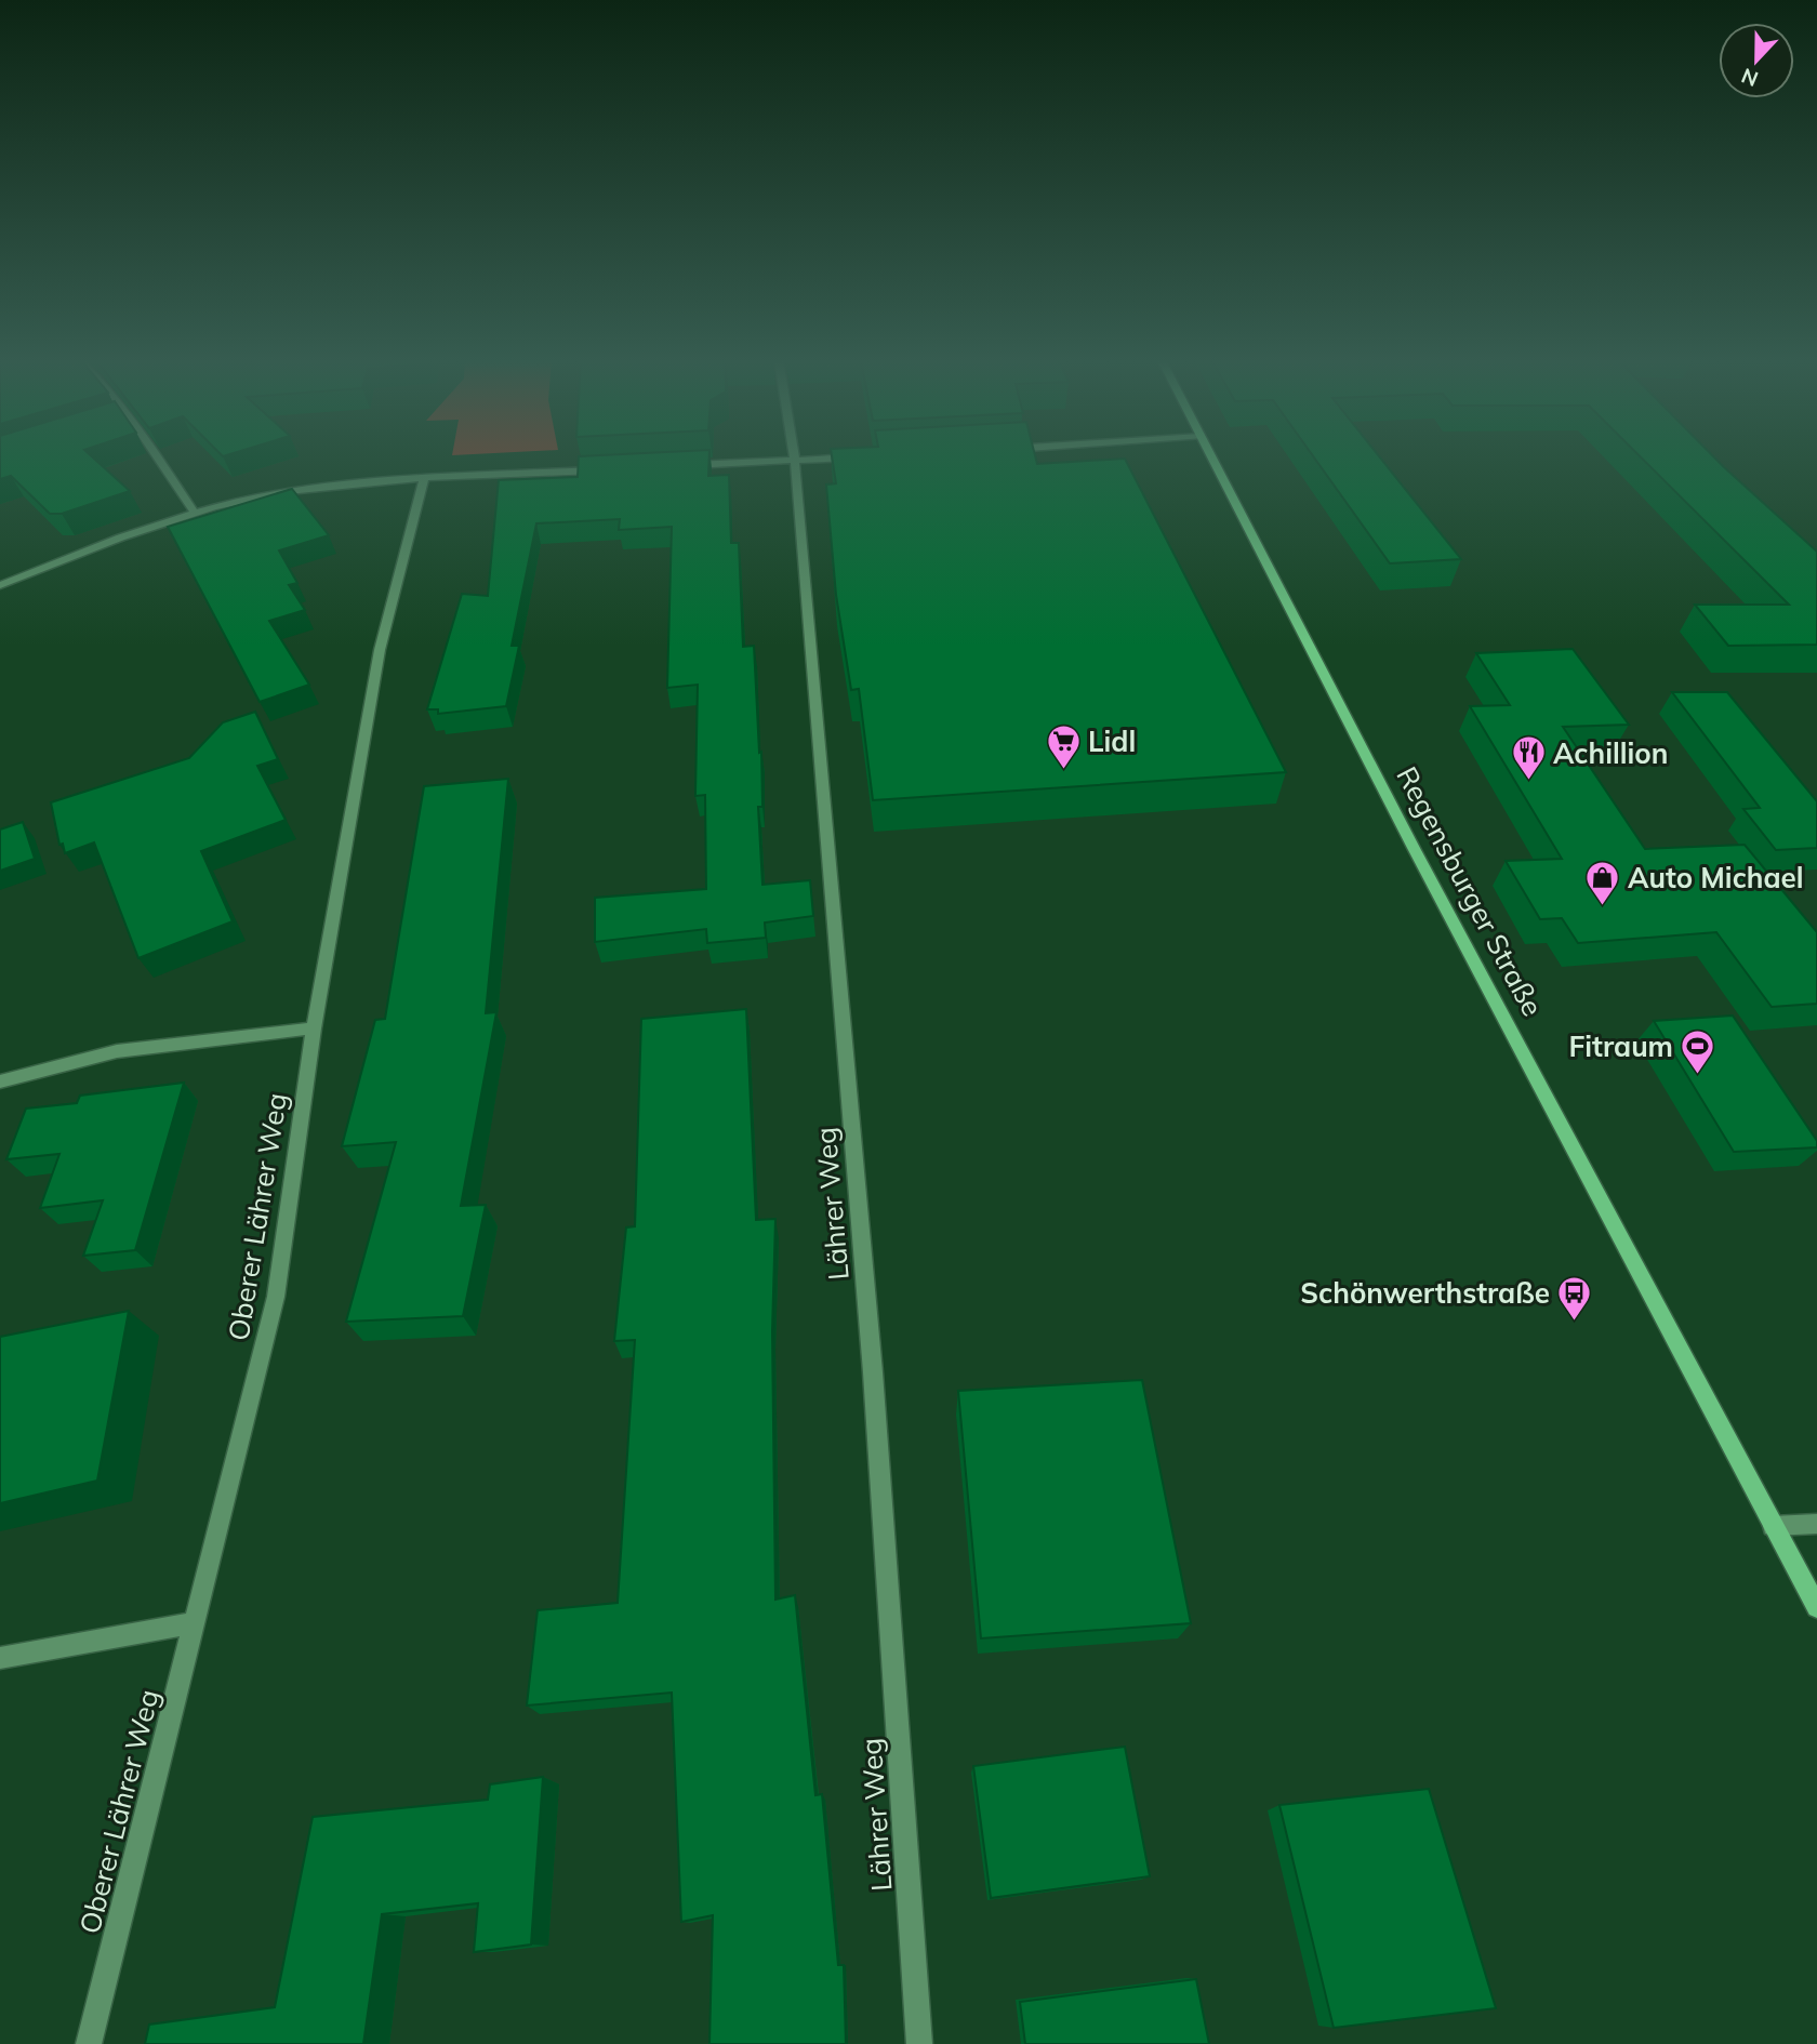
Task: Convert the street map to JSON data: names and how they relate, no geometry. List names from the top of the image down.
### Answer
{
  "streets": {
    "main road": ["Regensburger Straße"],
    "street": ["Lährer Weg", "Oberer Lährer Weg"]
  },
  "places": {
    "supermarket": ["Lidl"],
    "restaurant": ["Achillion"],
    "shop": ["Auto Michael"],
    "sports": ["Fitraum"],
    "bus stop": ["Schönwerthstraße"]
  },
  "north": "bottom"
}
